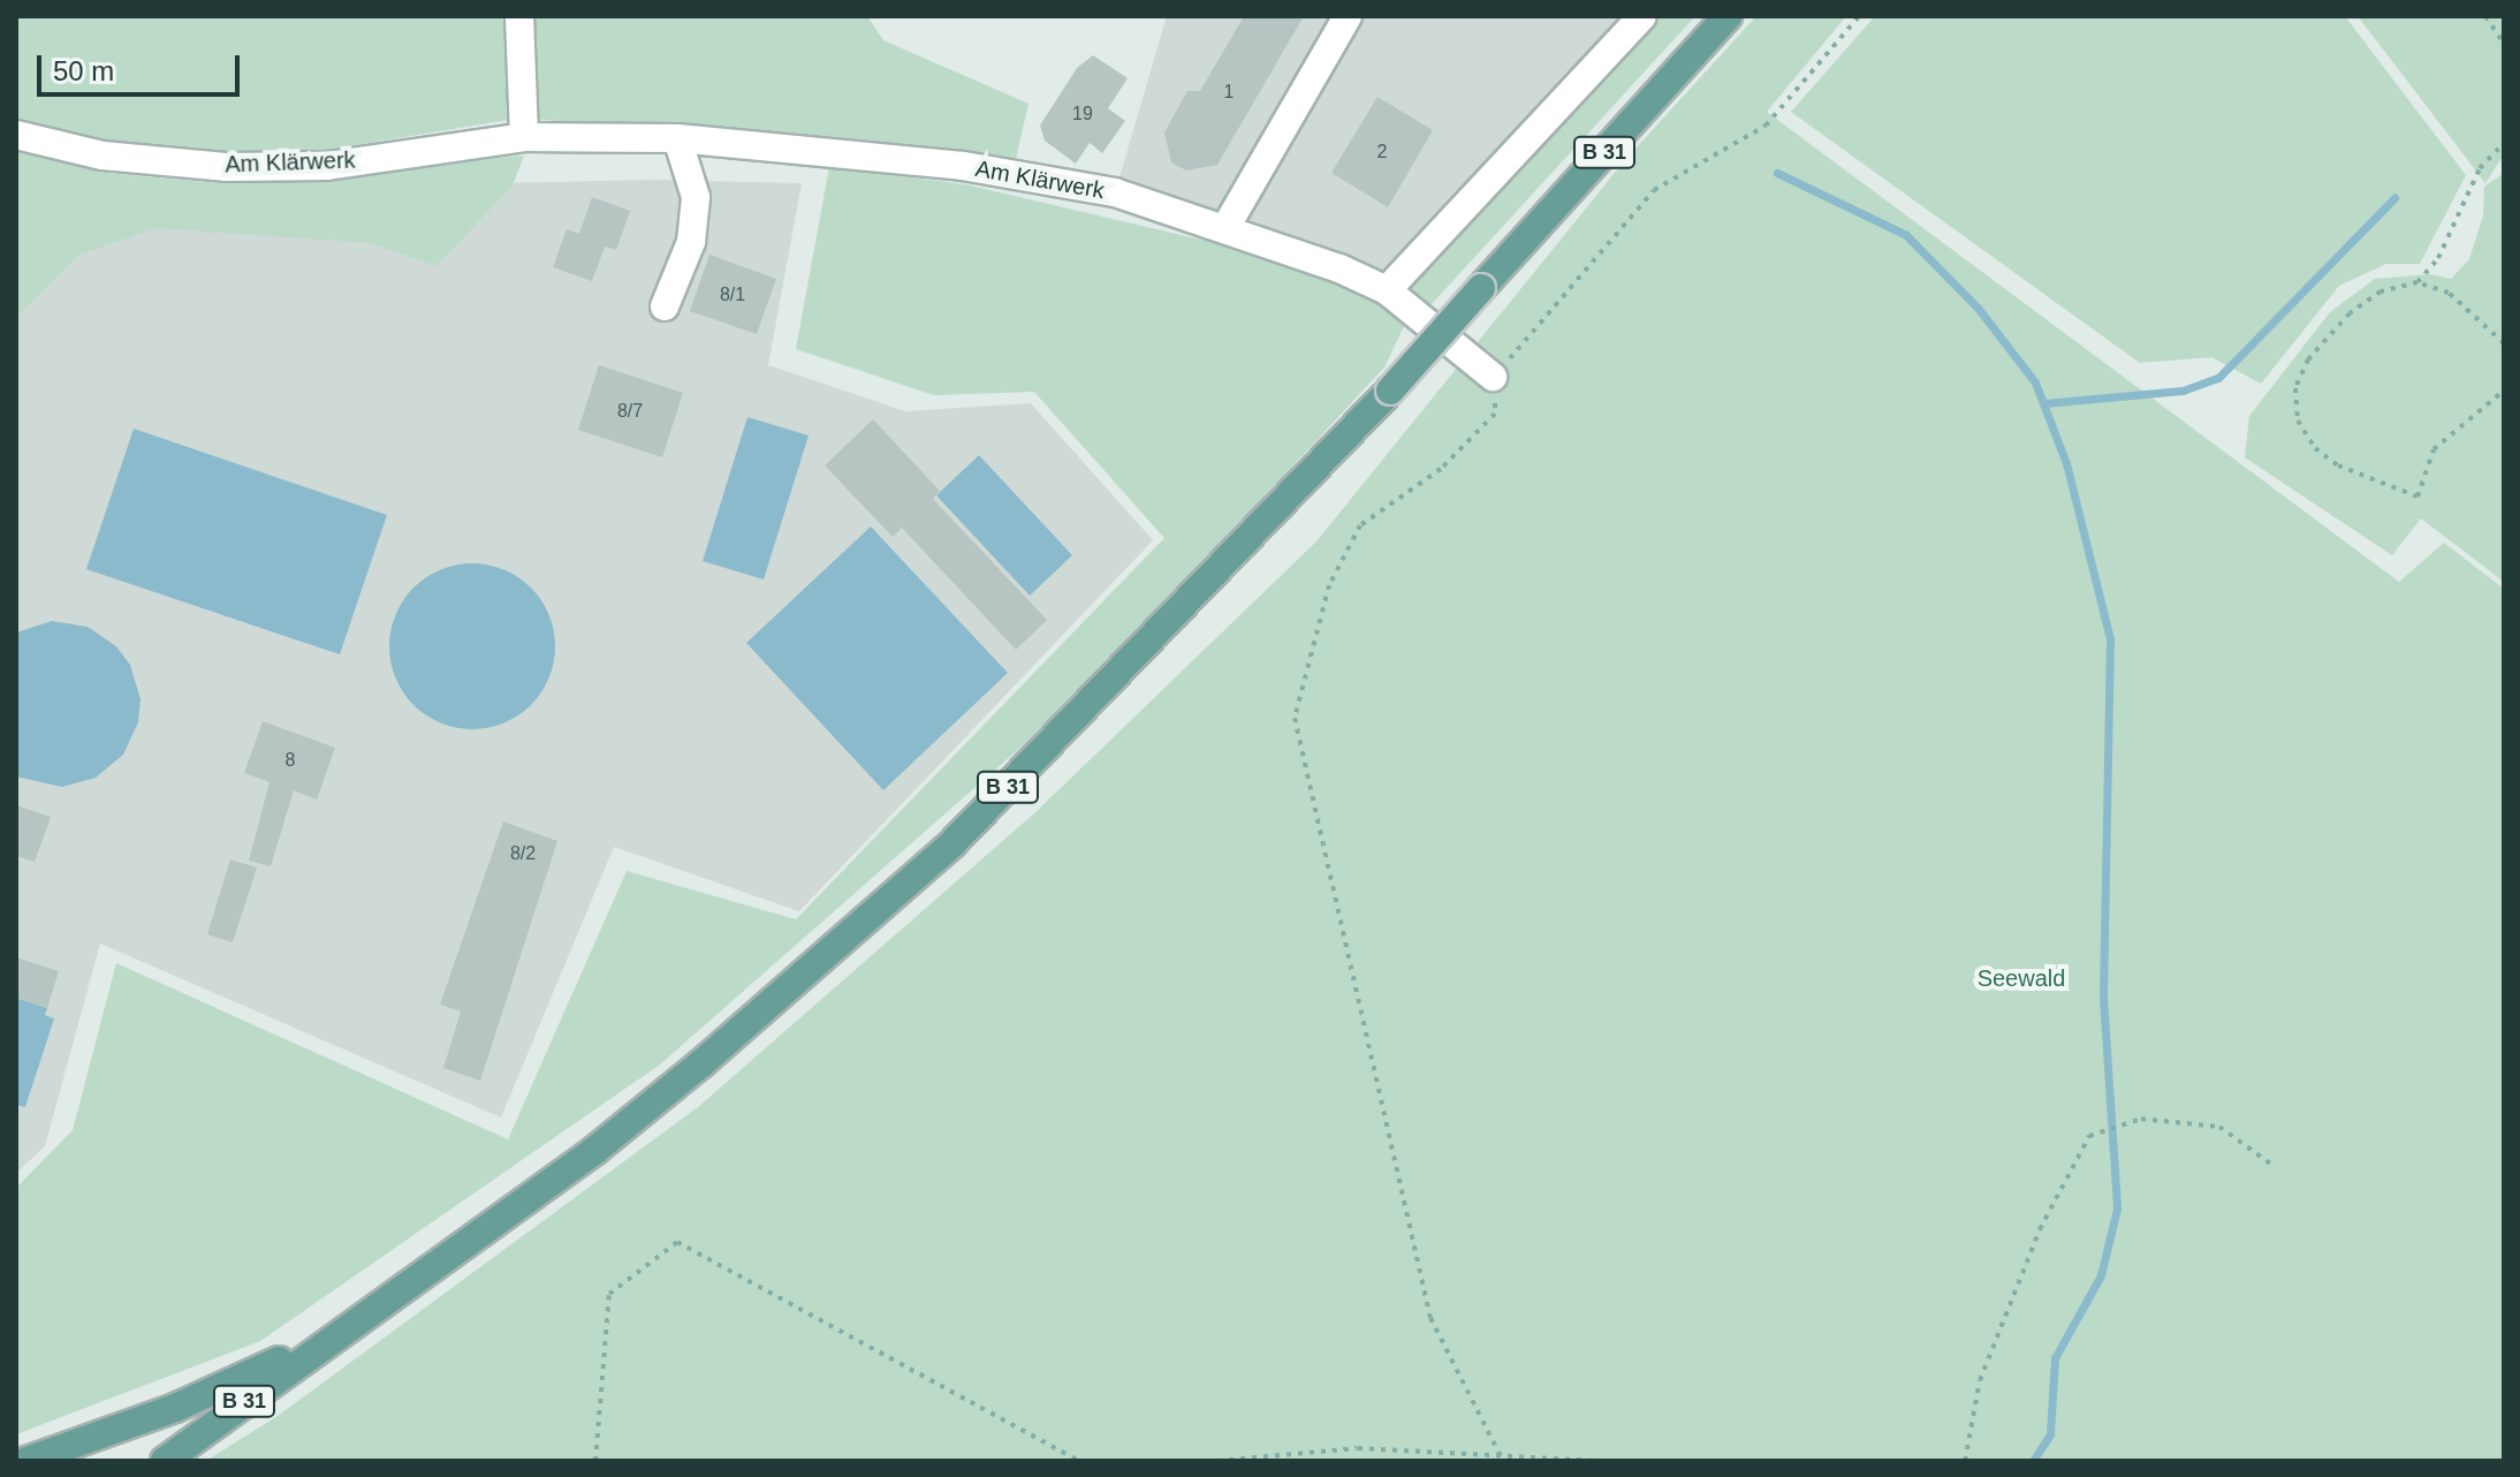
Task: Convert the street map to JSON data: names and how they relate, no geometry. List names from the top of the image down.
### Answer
{
  "streets": {
    "main road": ["B 31"],
    "street": ["Am Klärwerk"]
  },
  "parks": ["Seewald"],
  "house_numbers": [
    "1",
    "19",
    "2",
    "8/1",
    "8/7",
    "8",
    "8/2"
  ],
  "scale_bar": "50 m"
}
